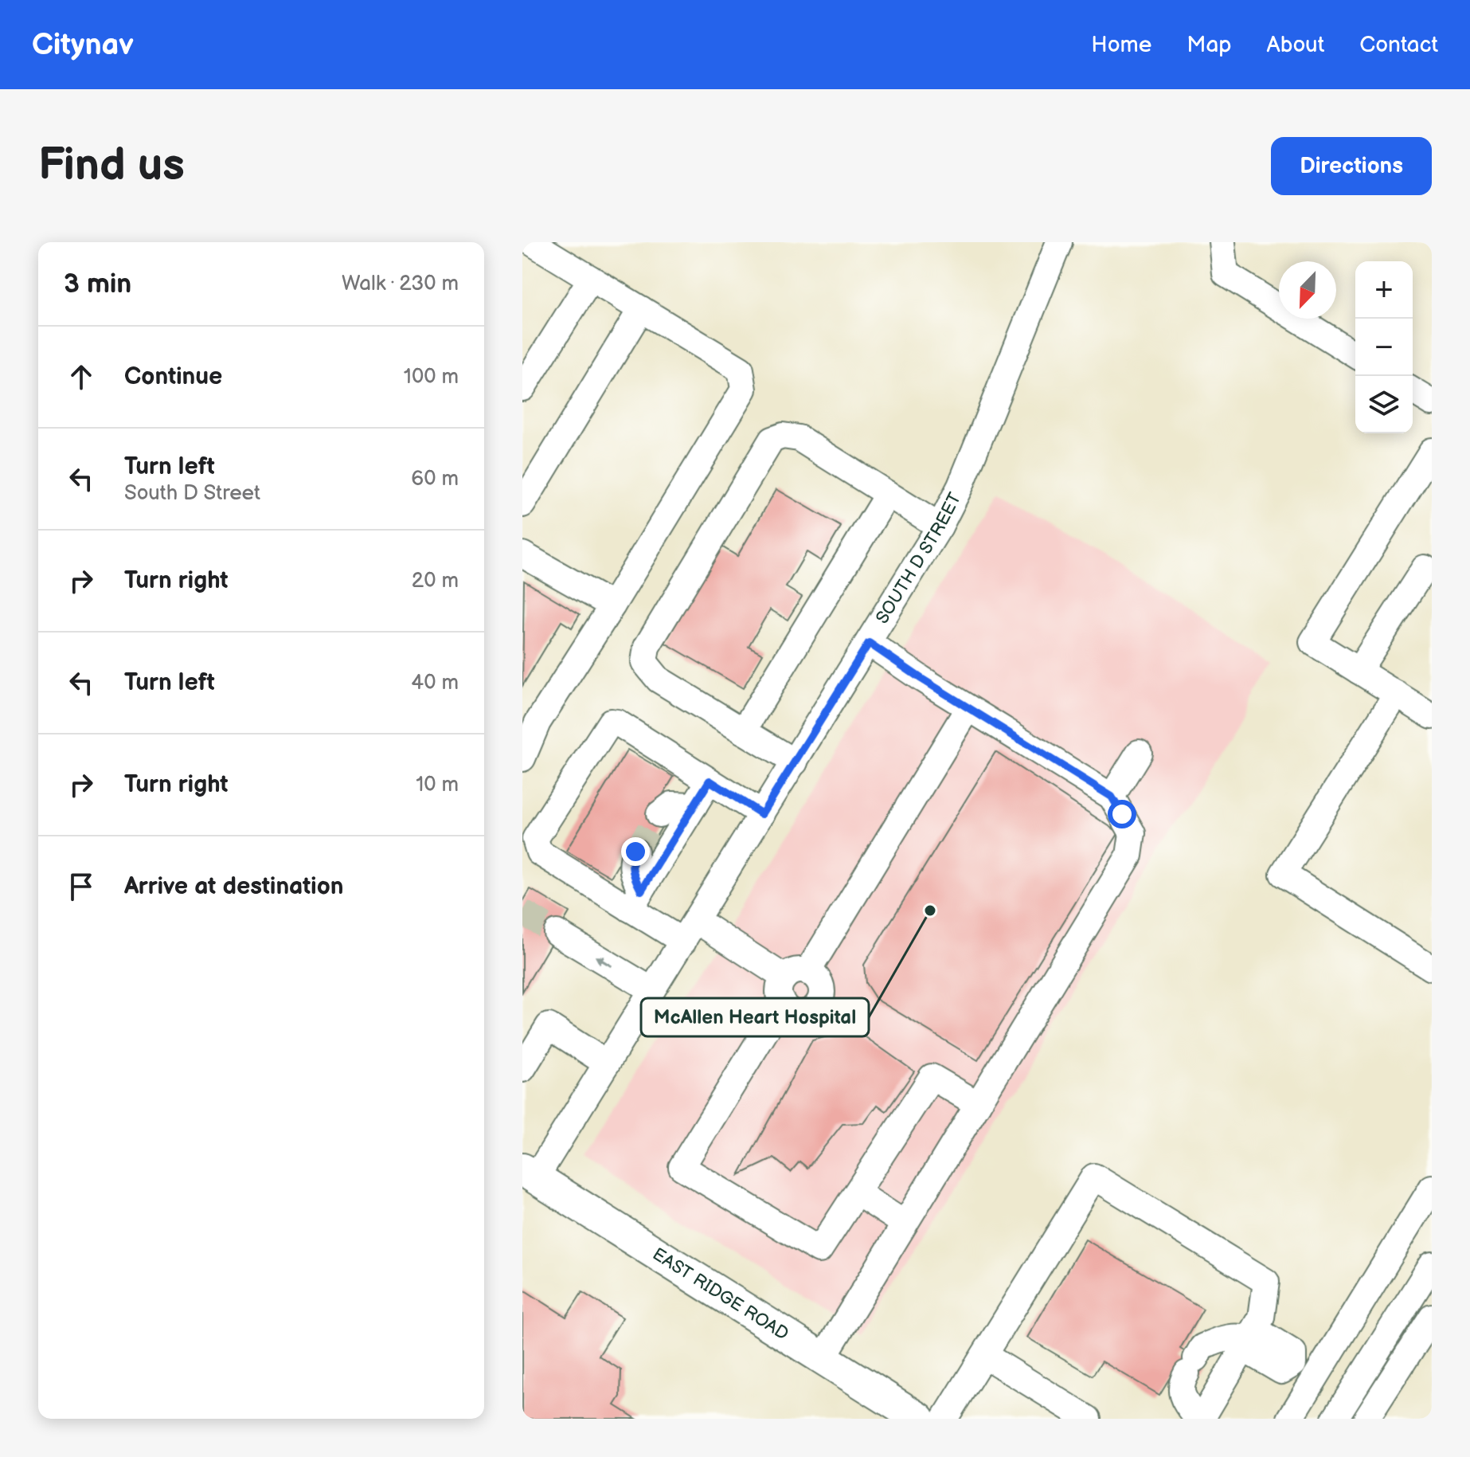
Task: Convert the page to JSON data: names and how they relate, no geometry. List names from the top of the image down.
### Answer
{
  "streets": {
    "main road": ["EAST RIDGE ROAD"],
    "street": ["SOUTH D STREET"]
  },
  "crossings": [
    ["SOUTH D STREET", "EAST RIDGE ROAD"]
  ],
  "places": ["McAllen Heart Hospital"],
  "north": "bottom left",
  "page": {
    "header": "Citynav",
    "nav": [
      "Home",
      "Map",
      "About",
      "Contact"
    ],
    "buttons": "Directions",
    "title": "Find us",
    "heading": ["3 min", "Walk · 230 m"],
    "map_buttons": ["+", "−"],
    "list": [
      ["Continue", "100 m"],
      ["Turn left", "South D Street", "60 m"],
      ["Turn right", "20 m"],
      ["Turn left", "40 m"],
      ["Turn right", "10 m"],
      "Arrive at destination"
    ]
  }
}
